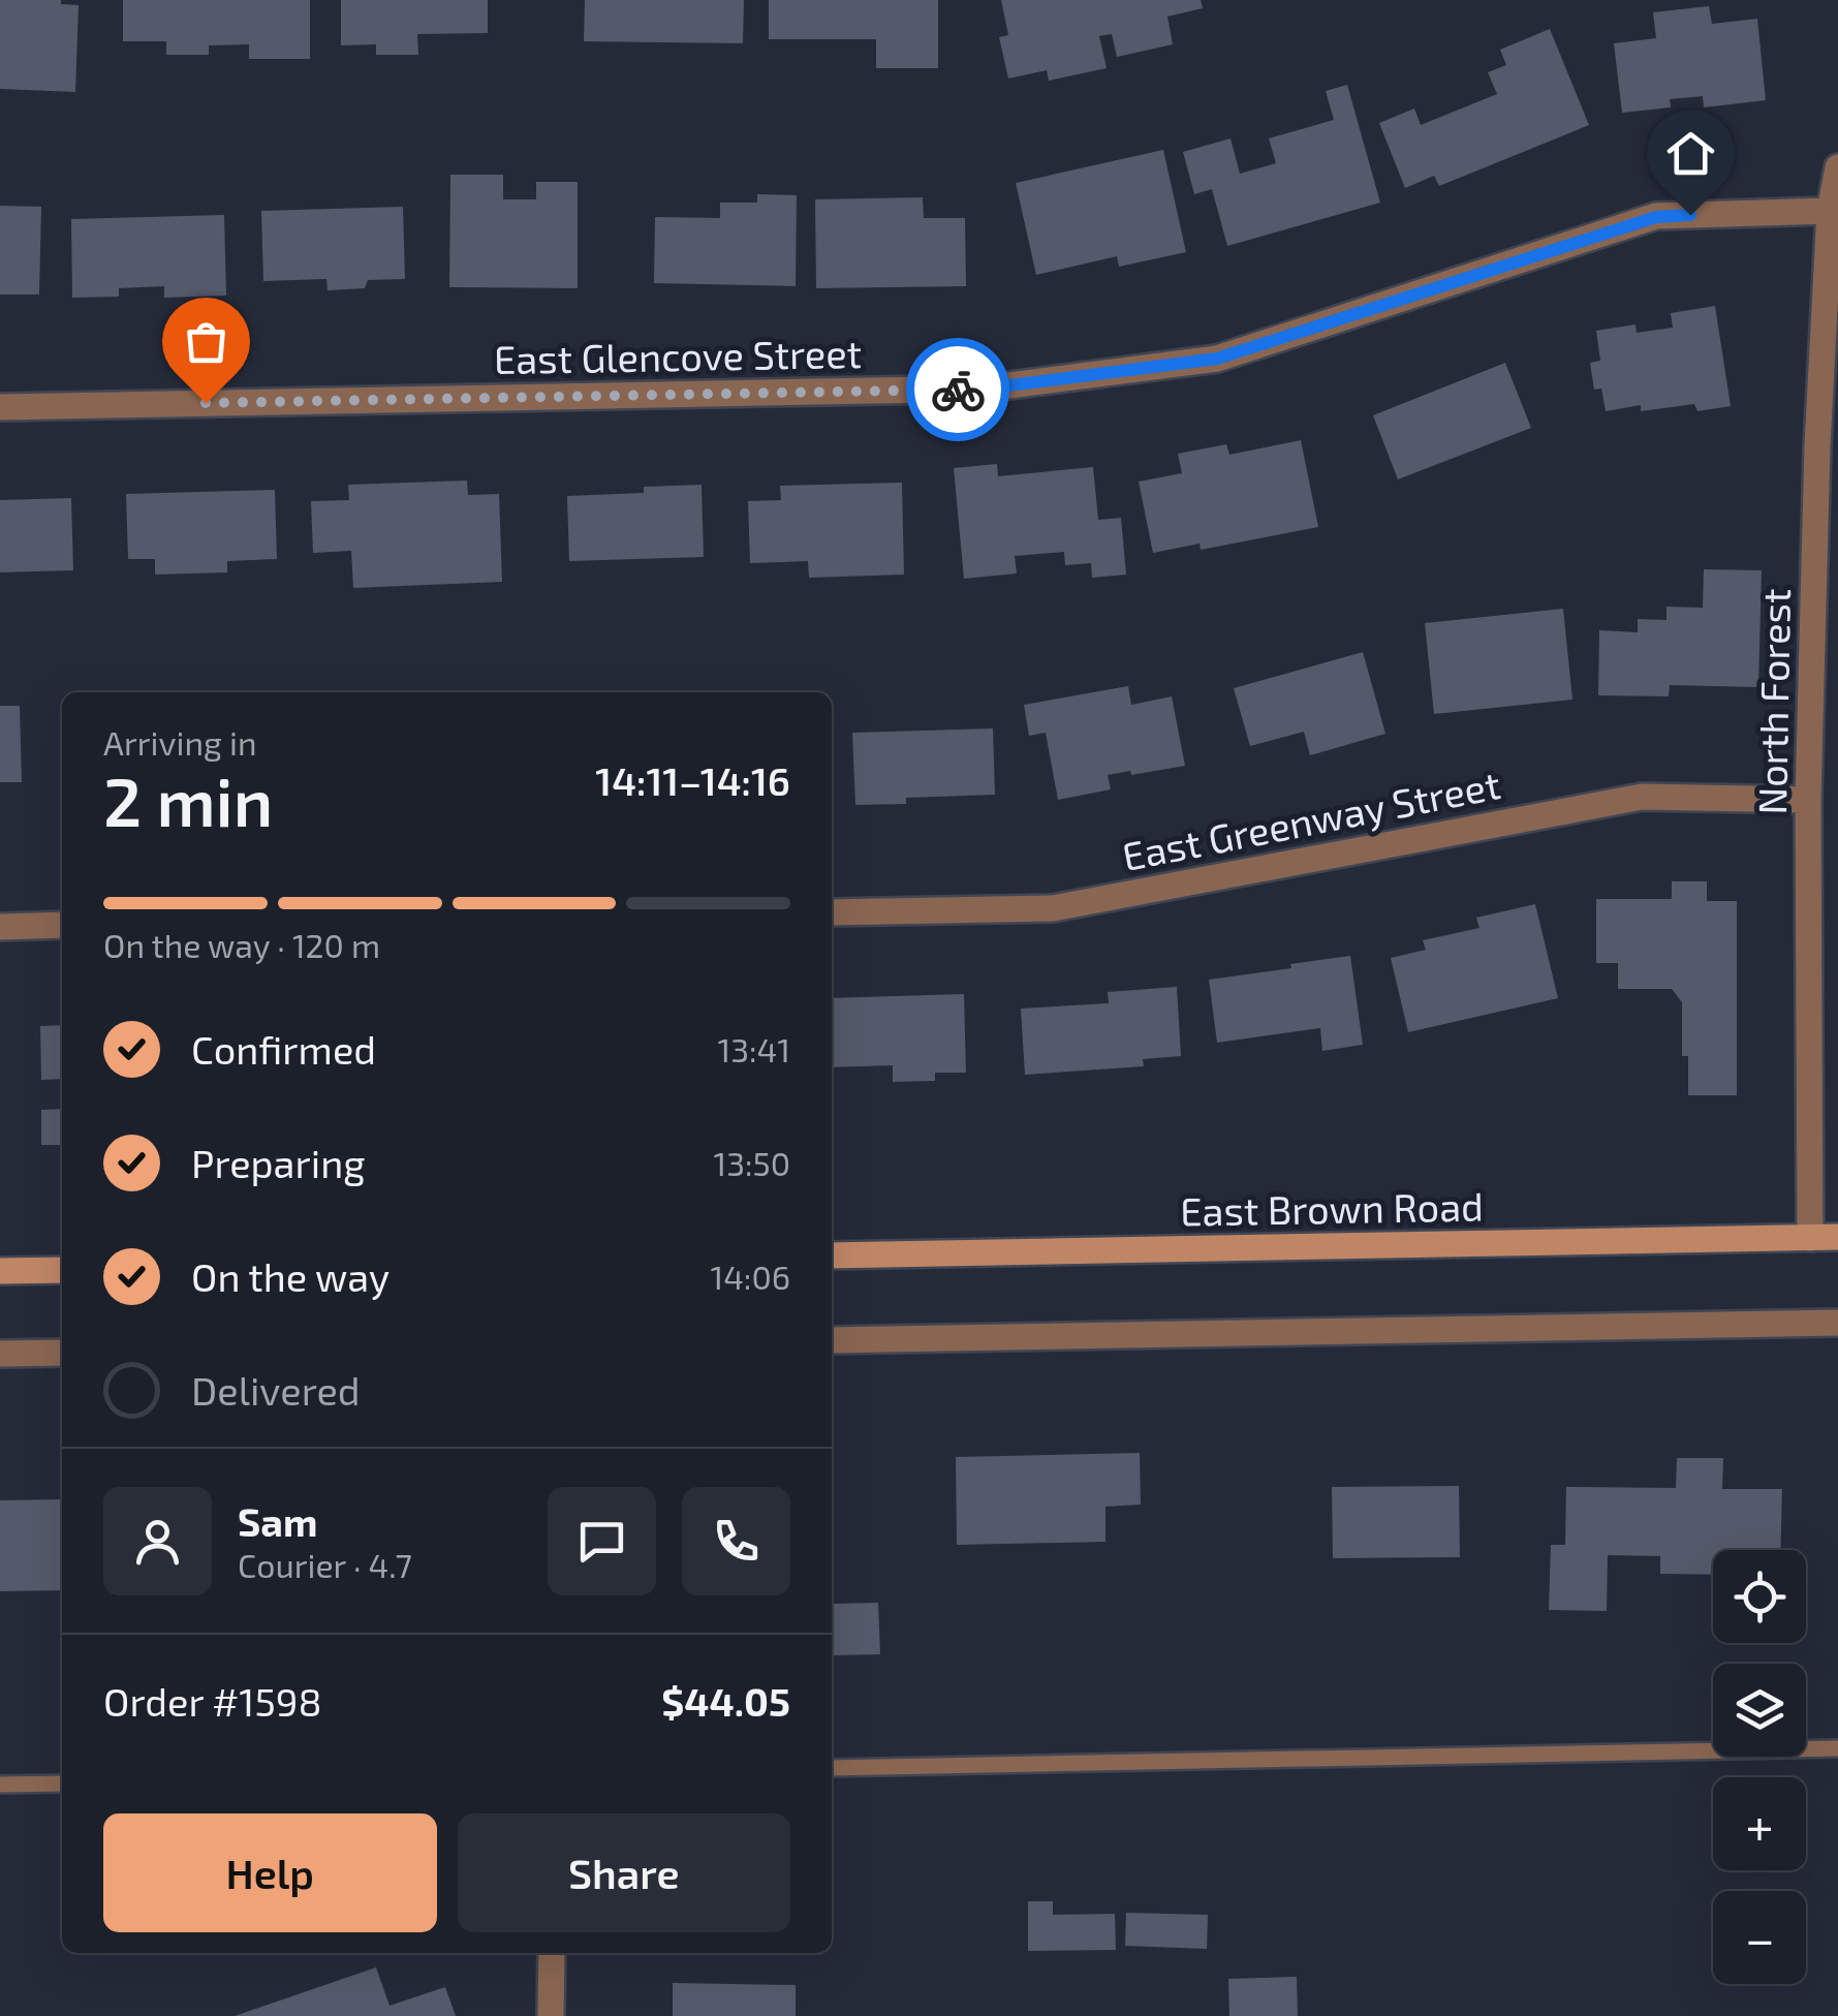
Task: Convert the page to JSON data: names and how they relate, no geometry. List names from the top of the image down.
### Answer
{
  "streets": {
    "main road": ["East Brown Road"],
    "street": ["East Glencove Street", "North Forest", "East Greenway Street"]
  },
  "crossings": [
    ["East Glencove Street", "North Forest"],
    ["North Forest", "East Greenway Street"],
    ["North Forest", "East Brown Road"]
  ],
  "page": {
    "heading": ["2 min", "Arriving in", "14:11–14:16"],
    "panel": [
      "Sam",
      "Courier · 4.7",
      "Order #1598",
      "$44.05"
    ],
    "bar": "On the way · 120 m",
    "list": [
      ["Confirmed", "13:41"],
      ["Preparing", "13:50"],
      ["On the way", "14:06"],
      "Delivered"
    ],
    "map_buttons": ["+", "−"],
    "buttons": ["Help", "Share"]
  }
}
